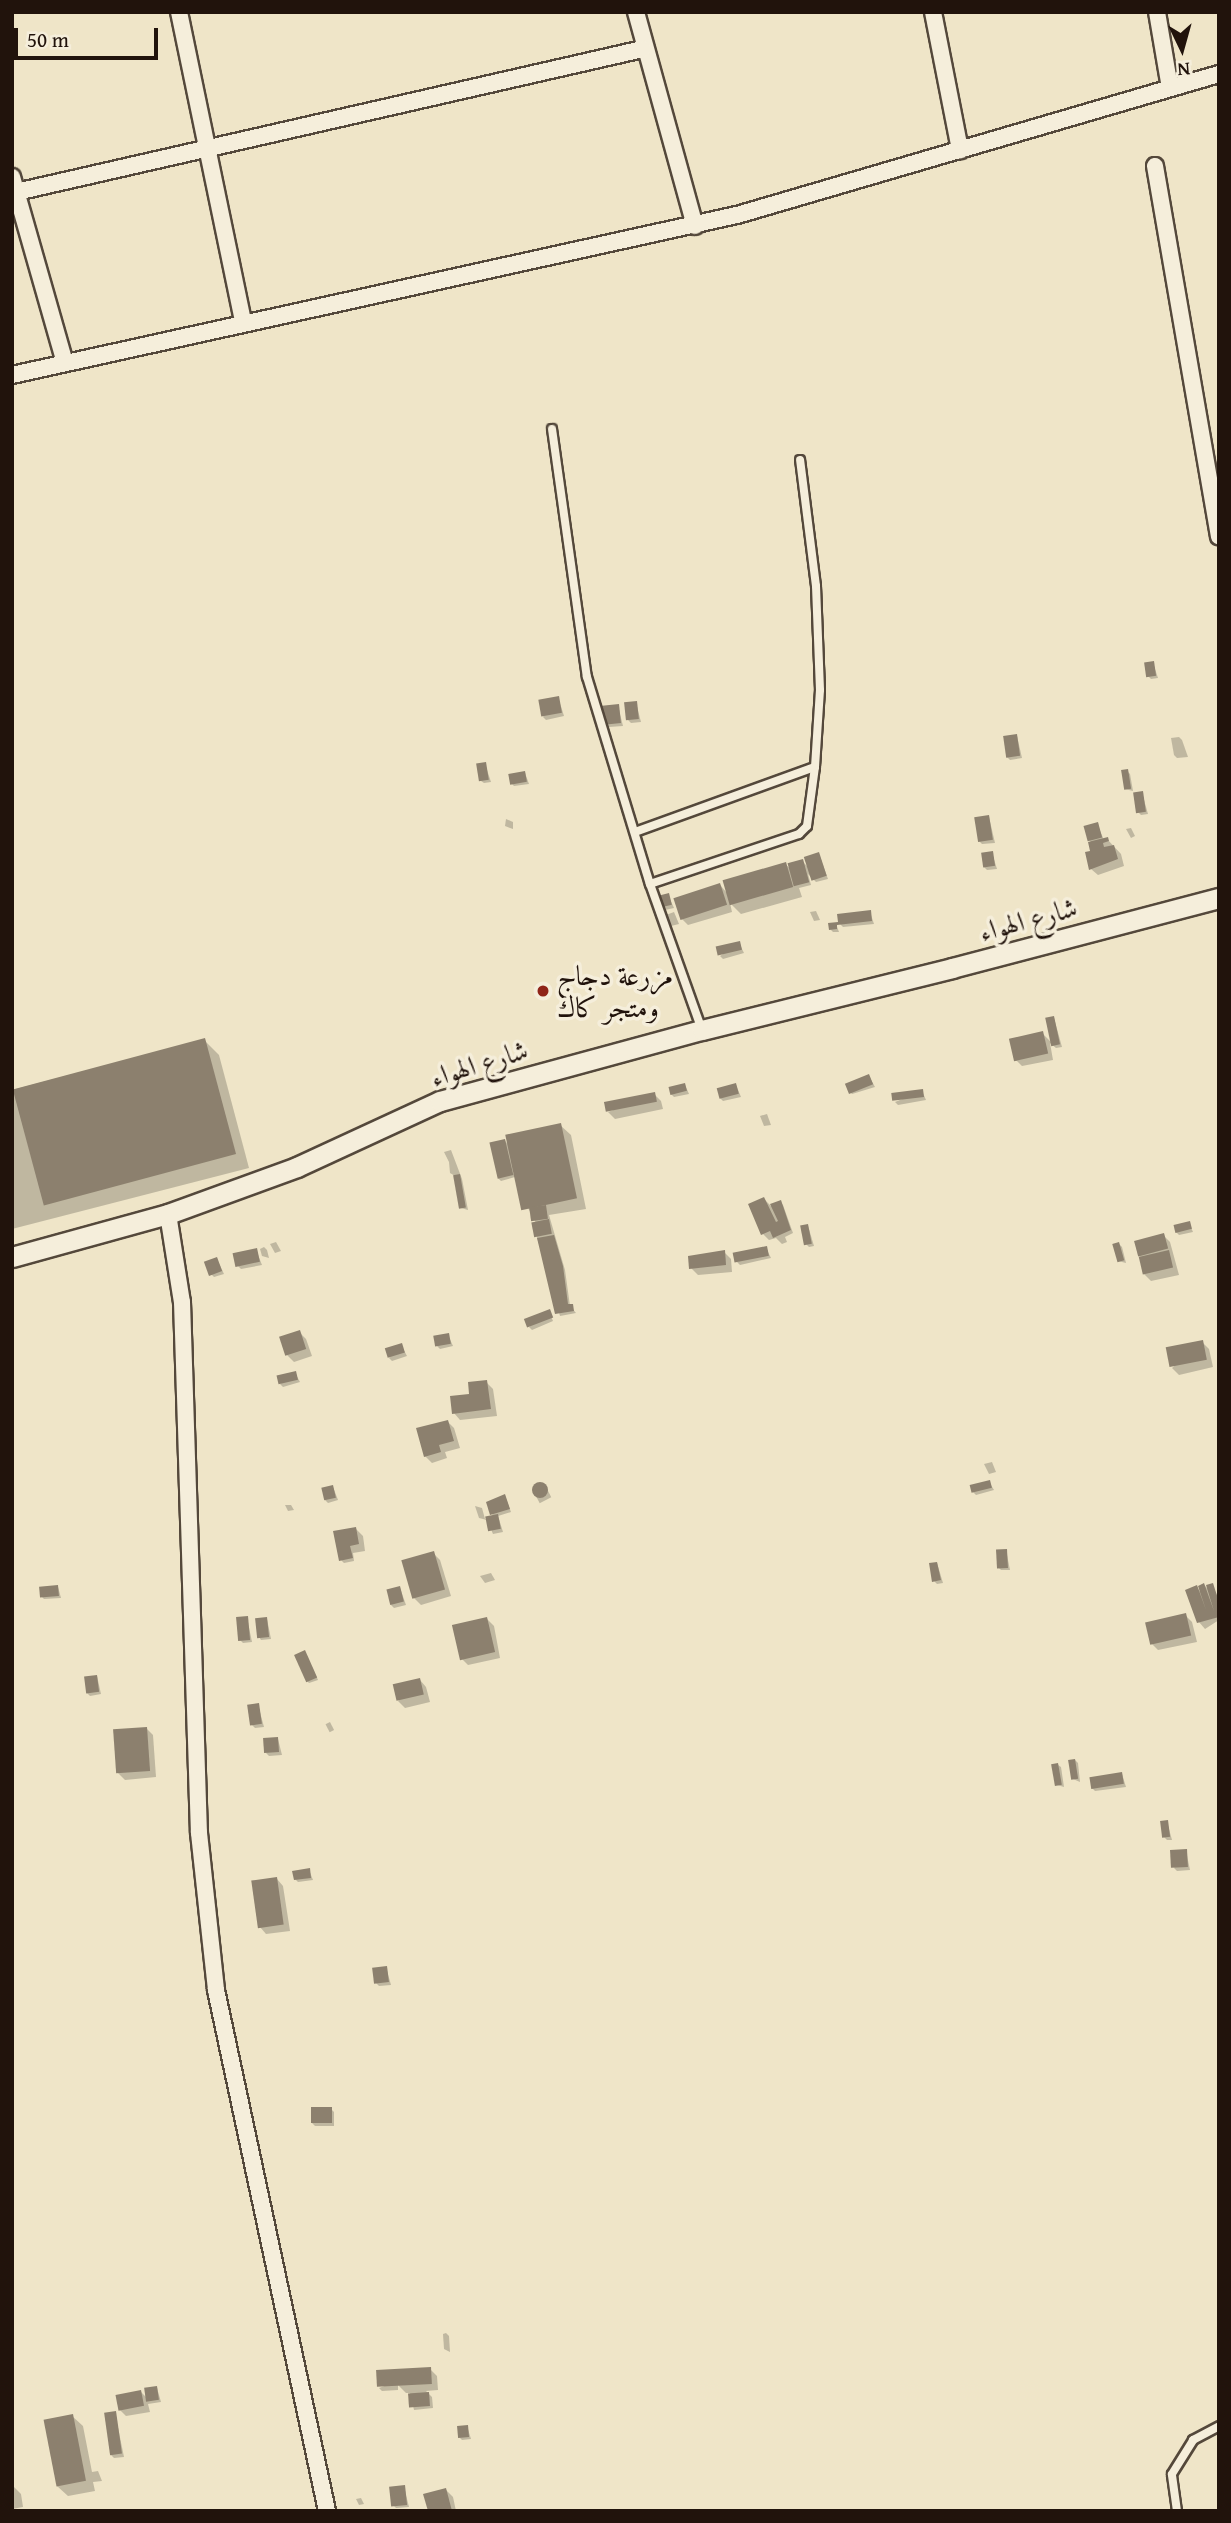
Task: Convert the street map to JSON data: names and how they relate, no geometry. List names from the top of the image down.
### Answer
{
  "streets": {
    "street": ["شارع الهواء"]
  },
  "places": ["مزرعة دجاج ومتجر كاك"],
  "scale_bar": "50 m",
  "north": "bottom"
}
